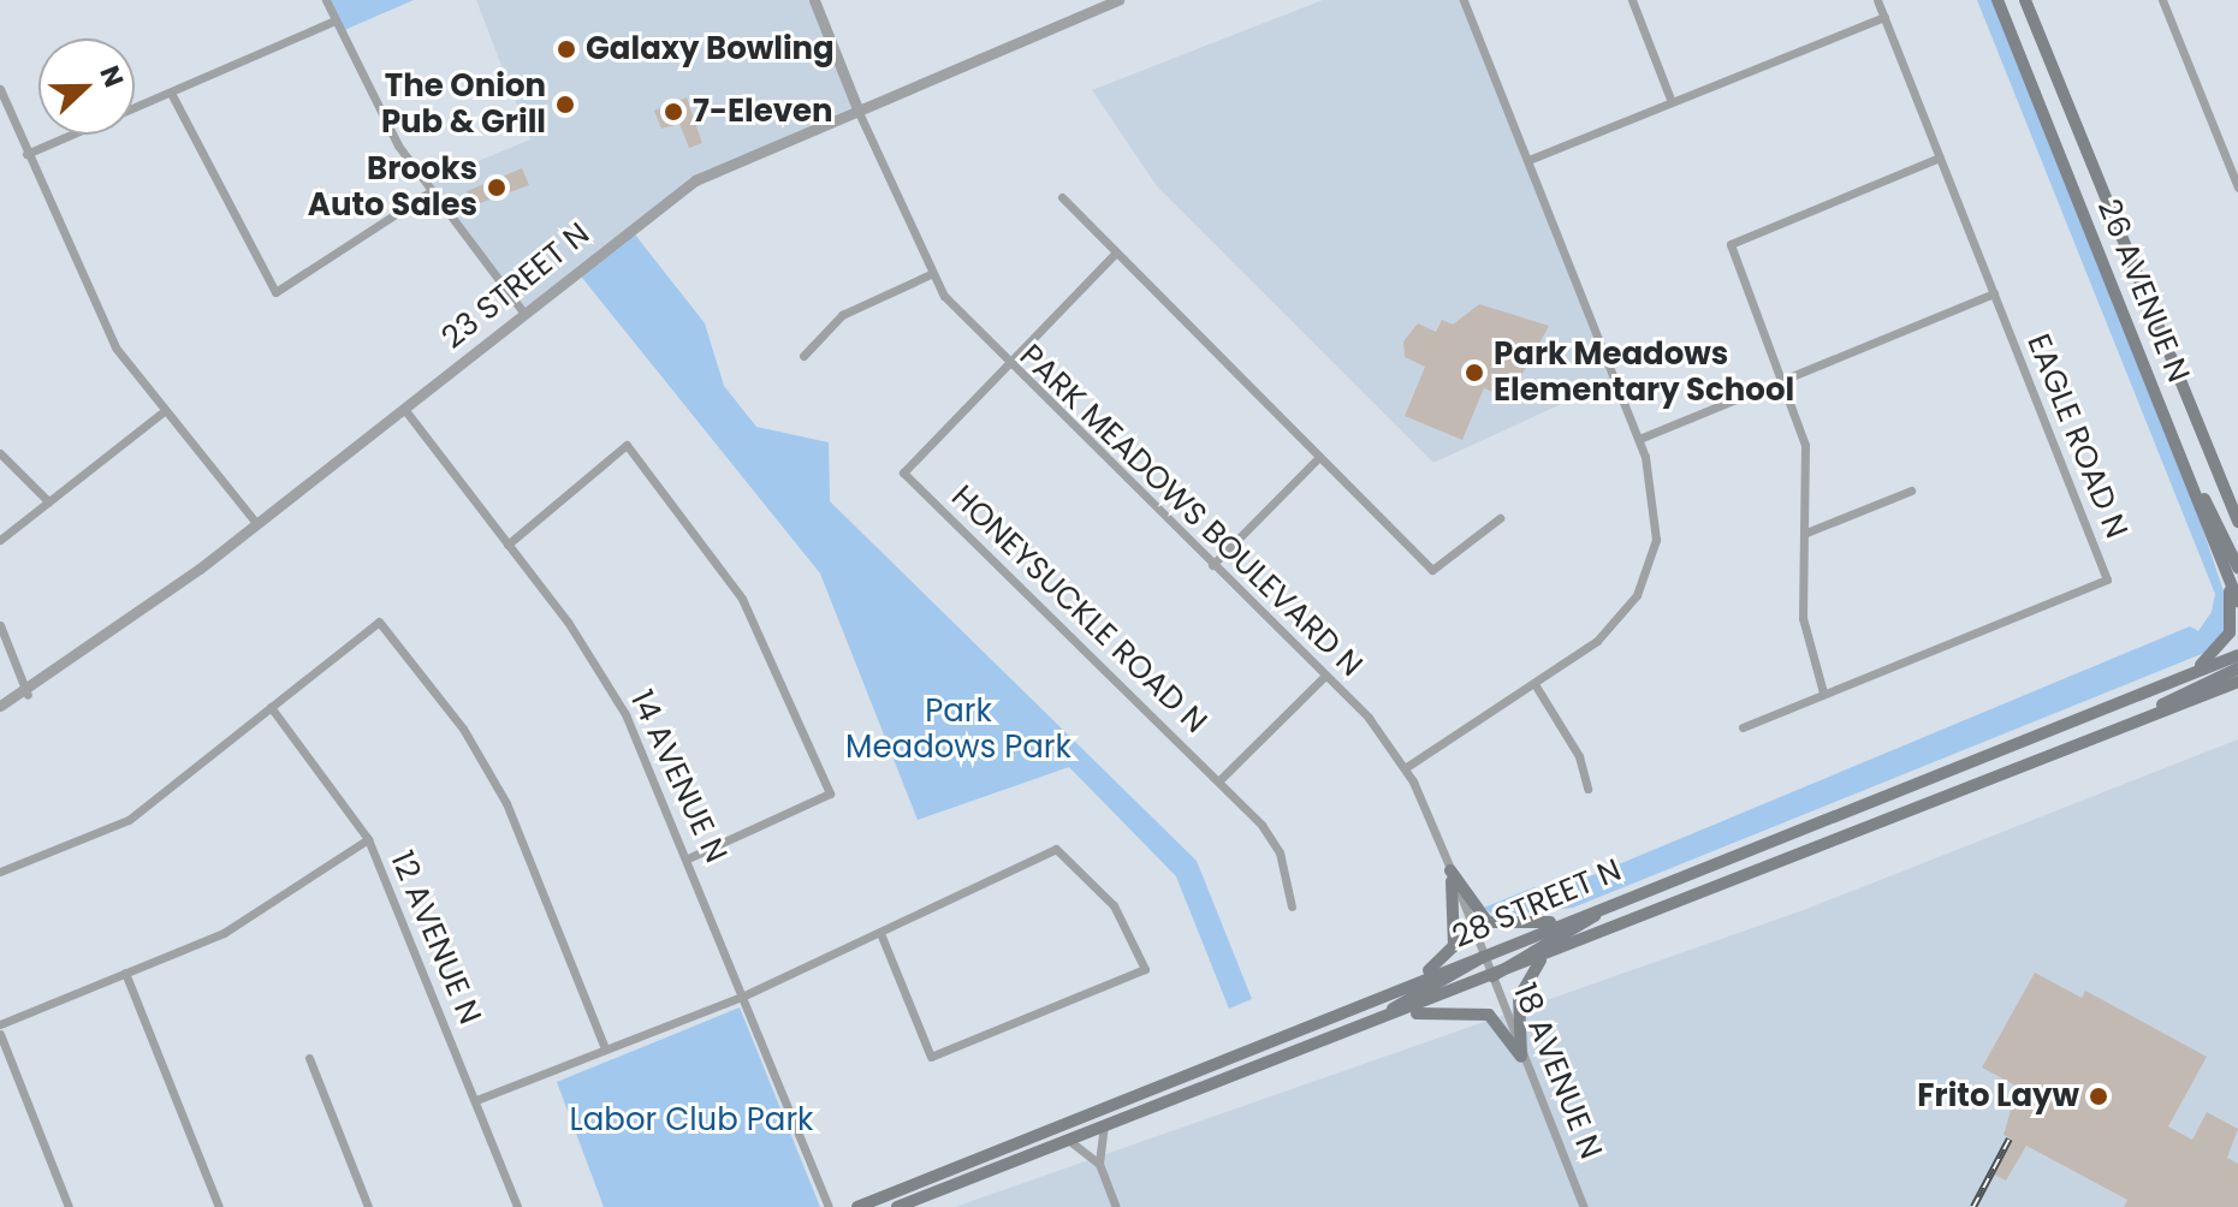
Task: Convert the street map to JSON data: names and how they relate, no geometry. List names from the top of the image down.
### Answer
{
  "streets": {
    "main road": ["26 AVENUE N", "28 STREET N"],
    "street": [
      "23 STREET N",
      "EAGLE ROAD N",
      "PARK MEADOWS BOULEVARD N",
      "HONEYSUCKLE ROAD N",
      "14 AVENUE N",
      "12 AVENUE N",
      "18 AVENUE N"
    ]
  },
  "crossings": [
    ["23 STREET N", "PARK MEADOWS BOULEVARD N"],
    ["23 STREET N", "14 AVENUE N"],
    ["PARK MEADOWS BOULEVARD N", "HONEYSUCKLE ROAD N"],
    ["PARK MEADOWS BOULEVARD N", "28 STREET N"],
    ["PARK MEADOWS BOULEVARD N", "18 AVENUE N"],
    ["28 STREET N", "18 AVENUE N"]
  ],
  "parks": ["Park Meadows Park", "Labor Club Park"],
  "places": [
    "Galaxy Bowling",
    "The Onion Pub & Grill",
    "7-Eleven",
    "Brooks Auto Sales",
    "Park Meadows Elementary School",
    "Frito Layw"
  ],
  "north": "right"
}
